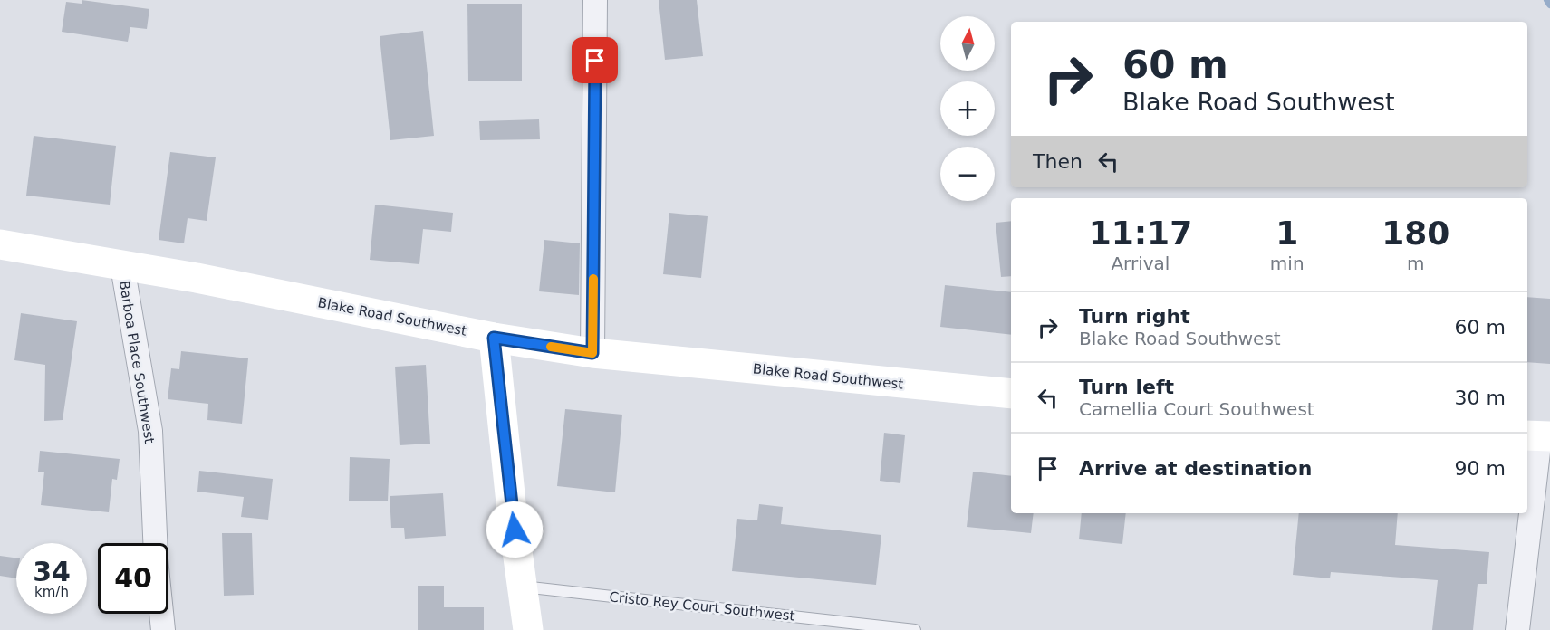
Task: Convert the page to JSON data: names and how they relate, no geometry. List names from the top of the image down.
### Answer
{
  "streets": {
    "street": ["Blake Road Southwest", "Barboa Place Southwest"],
    "lane": ["Cristo Rey Court Southwest"]
  },
  "crossings": [
    ["Blake Road Southwest", "Barboa Place Southwest"]
  ],
  "north": "top",
  "page": {
    "map_buttons": ["+", "−"],
    "turn": ["60 m", "Blake Road Southwest"],
    "then": "Then",
    "eta": [
      "11:17",
      "Arrival",
      "1",
      "min",
      "180",
      "m"
    ],
    "list": [
      {
        "name": "Turn right",
        "note": "Blake Road Southwest",
        "value": "60 m"
      },
      {
        "name": "Turn left",
        "note": "Camellia Court Southwest",
        "value": "30 m"
      },
      {
        "name": "Arrive at destination",
        "value": "90 m"
      }
    ],
    "speed": "34 km/h",
    "limit": "40"
  }
}
